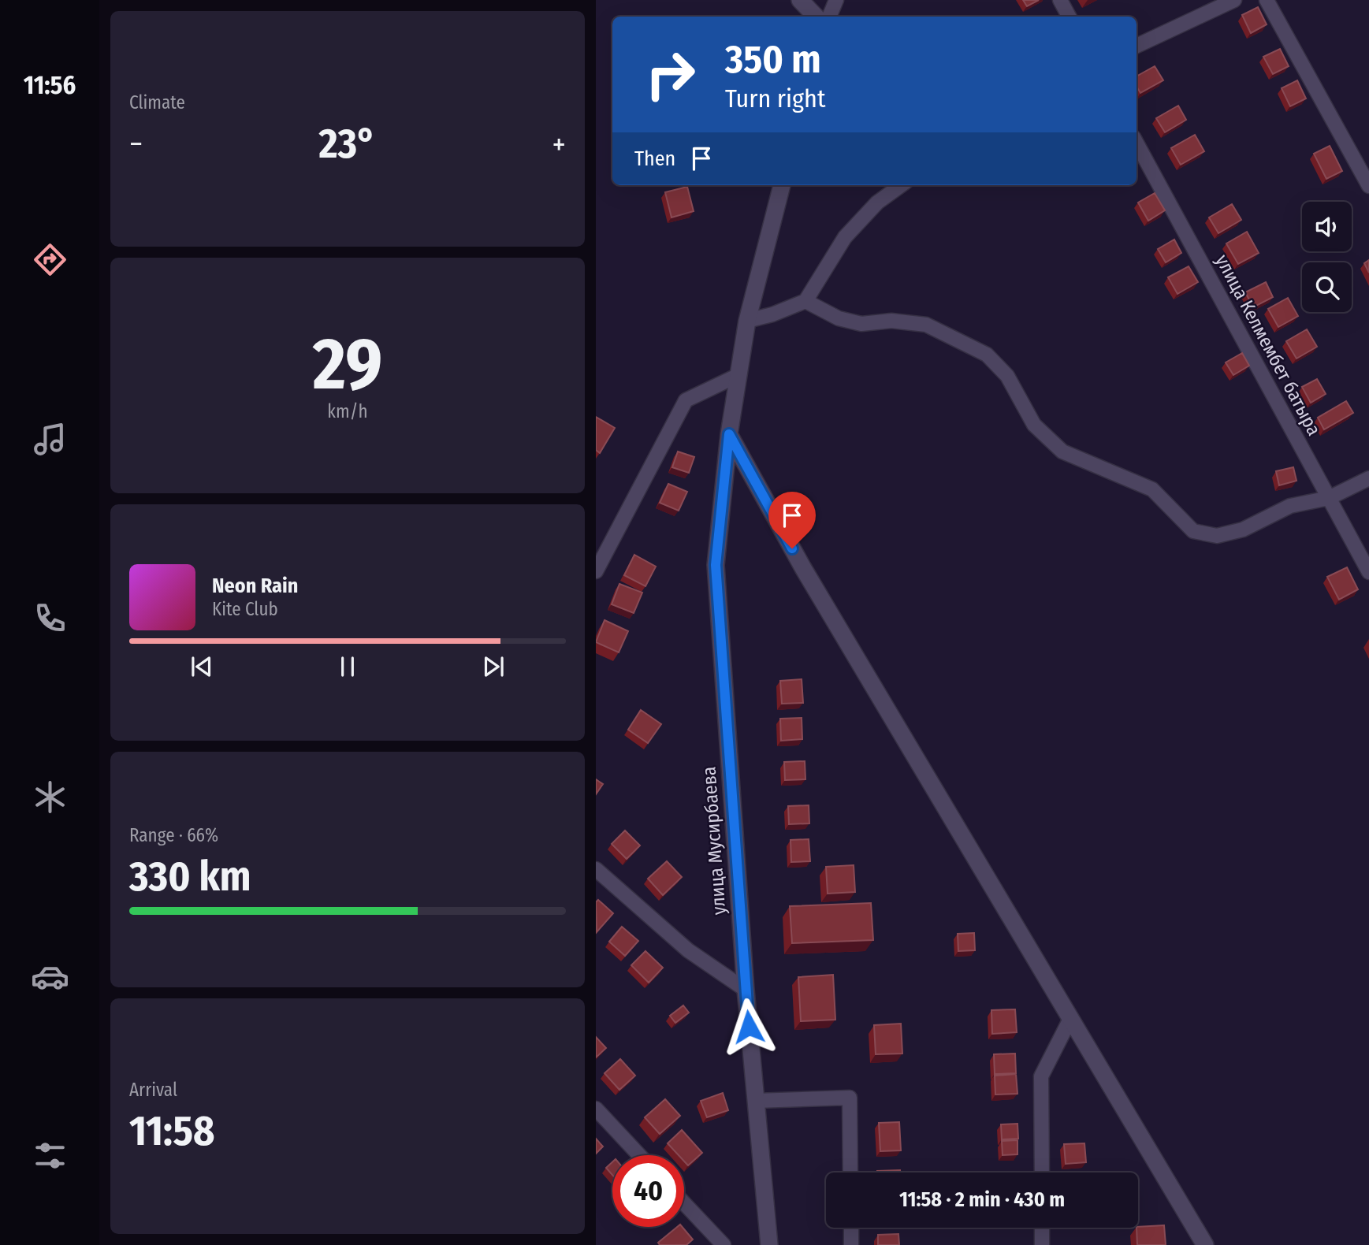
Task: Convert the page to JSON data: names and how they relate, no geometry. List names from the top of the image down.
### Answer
{
  "streets": {
    "main road": ["улица Мусирбаева"],
    "street": ["улица Келмембет батыра"]
  },
  "page": {
    "tabs": "11:56",
    "tile": [
      "Climate",
      ["29", "km/h"],
      ["Range · 66%", "330 km"],
      ["Arrival", "11:58"]
    ],
    "turn": ["350 m", "Turn right"],
    "heat": ["−", "23°", "+"],
    "then": "Then",
    "song": ["Neon Rain", "Kite Club"],
    "limit": "40",
    "trip": "11:58 · 2 min · 430 m"
  }
}
